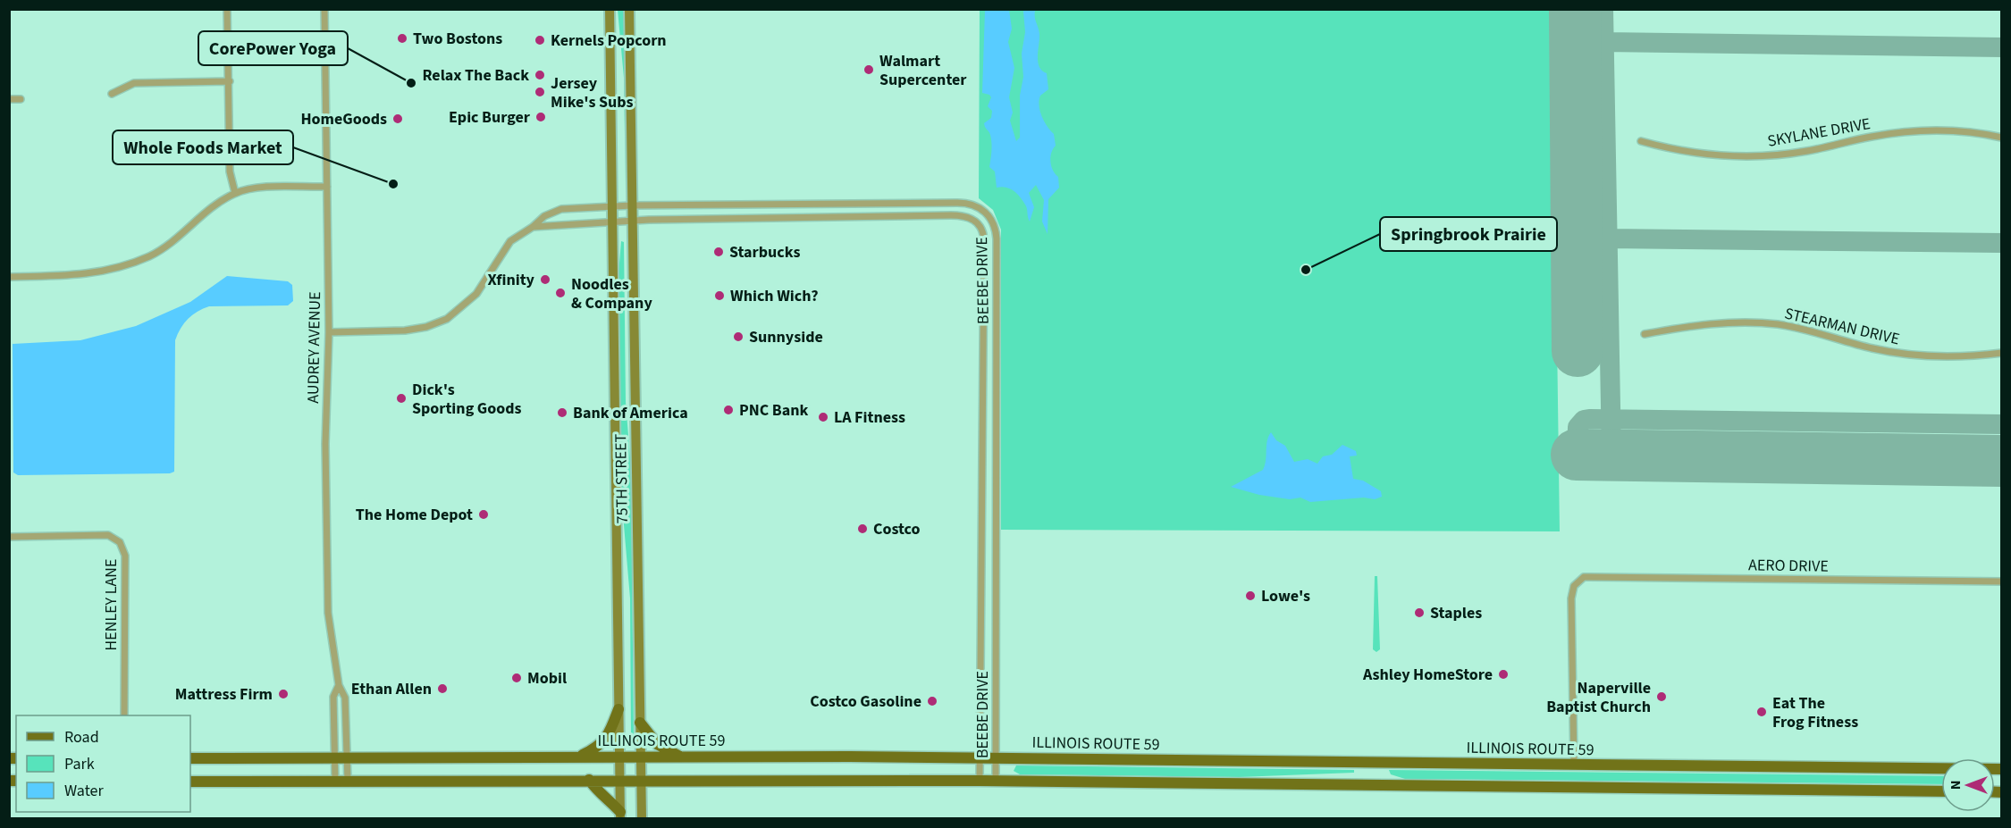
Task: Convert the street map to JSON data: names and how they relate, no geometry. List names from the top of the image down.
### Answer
{
  "streets": {
    "main road": ["75TH STREET", "ILLINOIS ROUTE 59"],
    "street": [
      "SKYLANE DRIVE",
      "BEEBE DRIVE",
      "STEARMAN DRIVE",
      "AUDREY AVENUE",
      "AERO DRIVE",
      "HENLEY LANE"
    ]
  },
  "crossings": [
    ["BEEBE DRIVE", "AUDREY AVENUE"],
    ["BEEBE DRIVE", "75TH STREET"],
    ["BEEBE DRIVE", "ILLINOIS ROUTE 59"],
    ["AUDREY AVENUE", "ILLINOIS ROUTE 59"],
    ["75TH STREET", "ILLINOIS ROUTE 59"],
    ["AERO DRIVE", "ILLINOIS ROUTE 59"]
  ],
  "places": [
    "Two Bostons",
    "Kernels Popcorn",
    "Walmart Supercenter",
    "Relax The Back",
    "CorePower Yoga",
    "Jersey Mike's Subs",
    "Epic Burger",
    "HomeGoods",
    "Whole Foods Market",
    "Starbucks",
    "Springbrook Prairie",
    "Xfinity",
    "Noodles & Company",
    "Which Wich?",
    "Sunnyside",
    "Dick's Sporting Goods",
    "PNC Bank",
    "Bank of America",
    "LA Fitness",
    "The Home Depot",
    "Costco",
    "Lowe's",
    "Staples",
    "Ashley HomeStore",
    "Mobil",
    "Ethan Allen",
    "Mattress Firm",
    "Naperville Baptist Church",
    "Costco Gasoline",
    "Eat The Frog Fitness"
  ],
  "legend": ["Road", "Park", "Water"],
  "north": "left"
}
